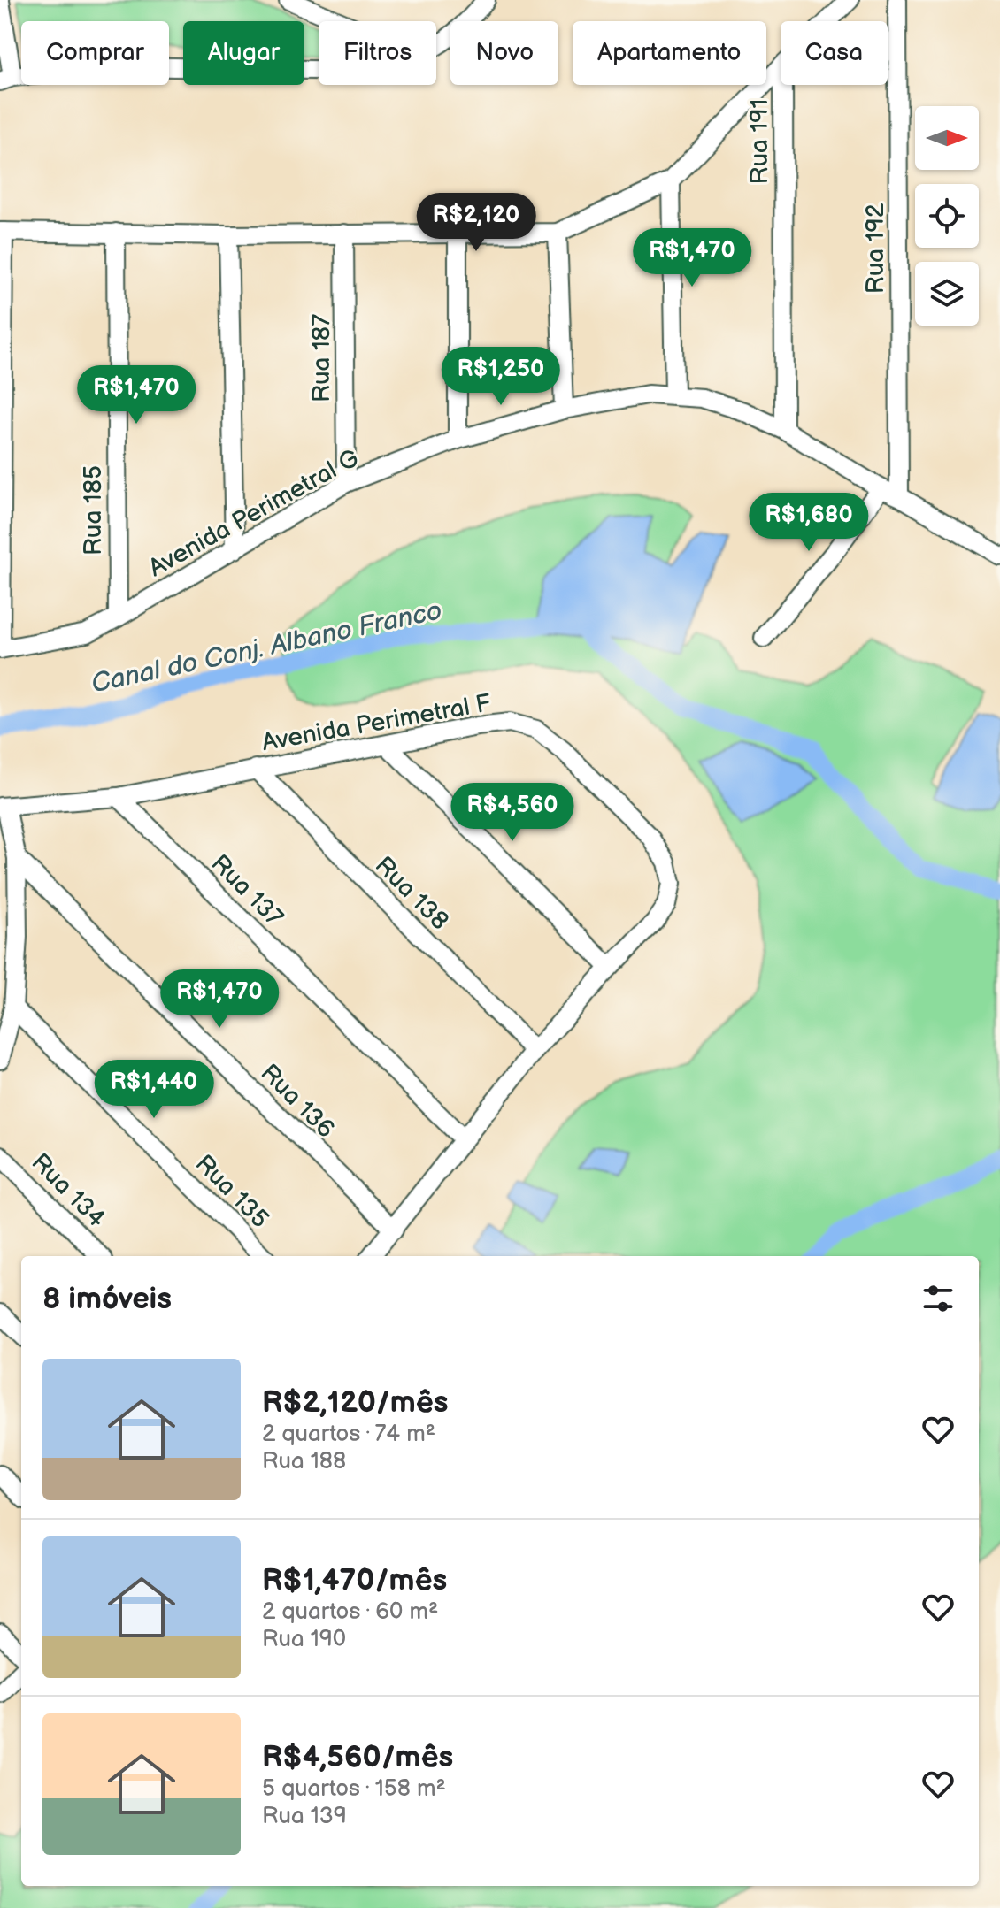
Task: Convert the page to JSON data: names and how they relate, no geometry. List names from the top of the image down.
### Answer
{
  "streets": {
    "street": [
      "Rua 191",
      "Rua 192",
      "Rua 187",
      "Rua 185",
      "Avenida Perimetral G",
      "Avenida Perimetral F",
      "Rua 137",
      "Rua 138",
      "Rua 136",
      "Rua 134",
      "Rua 135"
    ]
  },
  "crossings": [
    ["Rua 191", "Avenida Perimetral G"],
    ["Rua 192", "Avenida Perimetral G"],
    ["Rua 187", "Avenida Perimetral G"],
    ["Rua 185", "Avenida Perimetral G"],
    ["Avenida Perimetral F", "Rua 137"],
    ["Avenida Perimetral F", "Rua 138"],
    ["Avenida Perimetral F", "Rua 136"]
  ],
  "water": ["Canal do Conj. Albano Franco"],
  "north": "right",
  "page": {
    "chip": [
      "Comprar",
      "Alugar",
      "Filtros",
      "Novo",
      "Apartamento",
      "Casa"
    ],
    "price": [
      "R$2,120",
      "R$1,470",
      "R$1,250",
      "R$1,470",
      "R$1,680",
      "R$4,560",
      "R$1,470",
      "R$1,440"
    ],
    "heading": "8 imóveis",
    "list": [
      {
        "name": "R$2,120/mês",
        "note": "2 quartos · 74 m² · Rua 188"
      },
      {
        "name": "R$1,470/mês",
        "note": "2 quartos · 60 m² · Rua 190"
      },
      {
        "name": "R$4,560/mês",
        "note": "5 quartos · 158 m² · Rua 139"
      }
    ]
  }
}
